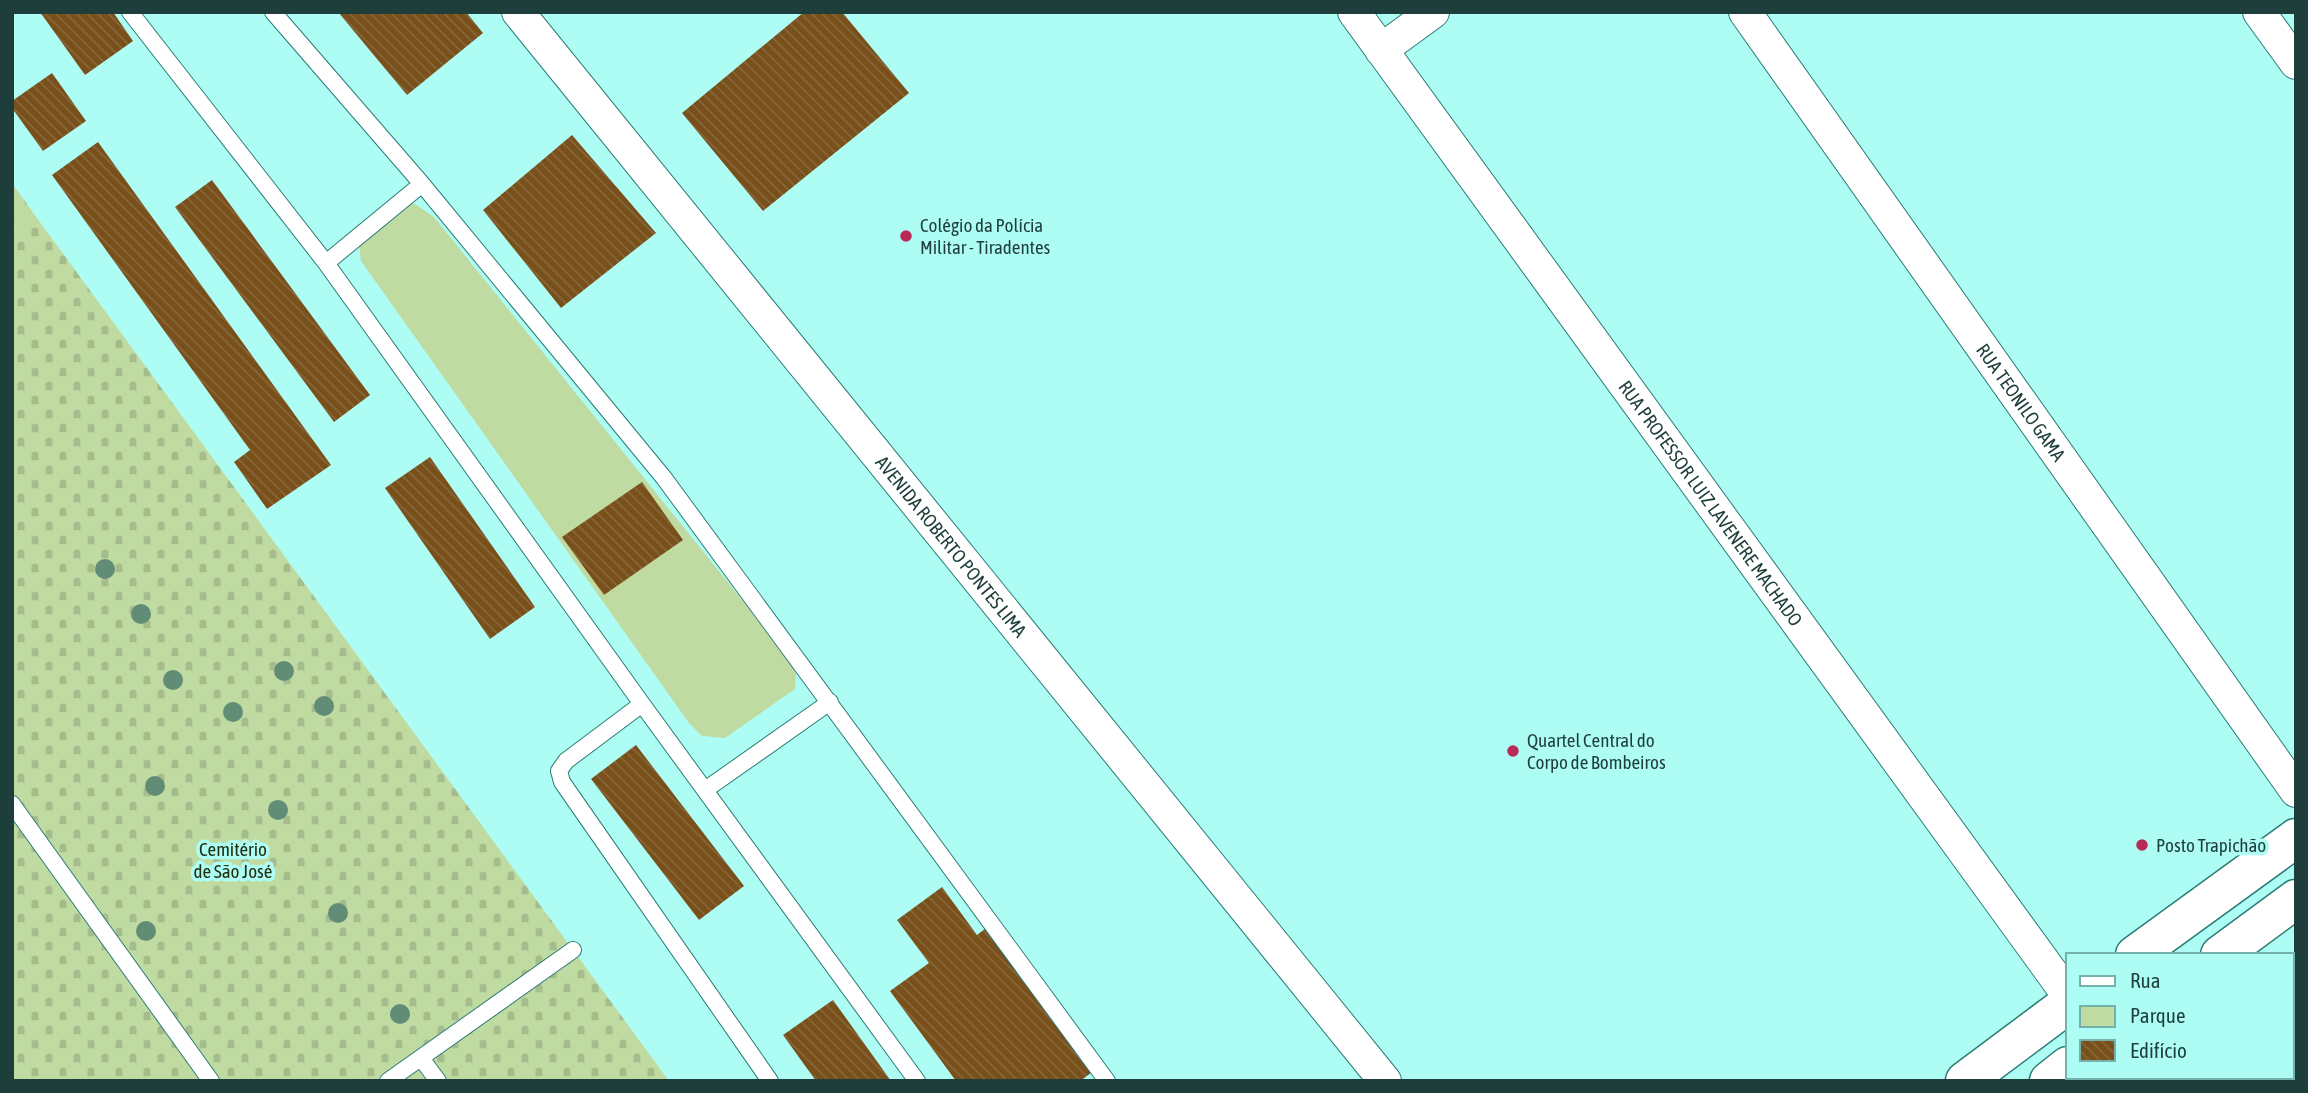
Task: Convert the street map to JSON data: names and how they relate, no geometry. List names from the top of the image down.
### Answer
{
  "streets": {
    "street": ["RUA TEONILO GAMA", "RUA PROFESSOR LUIZ LAVENERE MACHADO", "AVENIDA ROBERTO PONTES LIMA"]
  },
  "parks": ["Cemitério de São José"],
  "places": ["Colégio da Polícia Militar - Tiradentes", "Quartel Central do Corpo de Bombeiros", "Posto Trapichão"],
  "legend": ["Rua", "Parque", "Edifício"]
}
